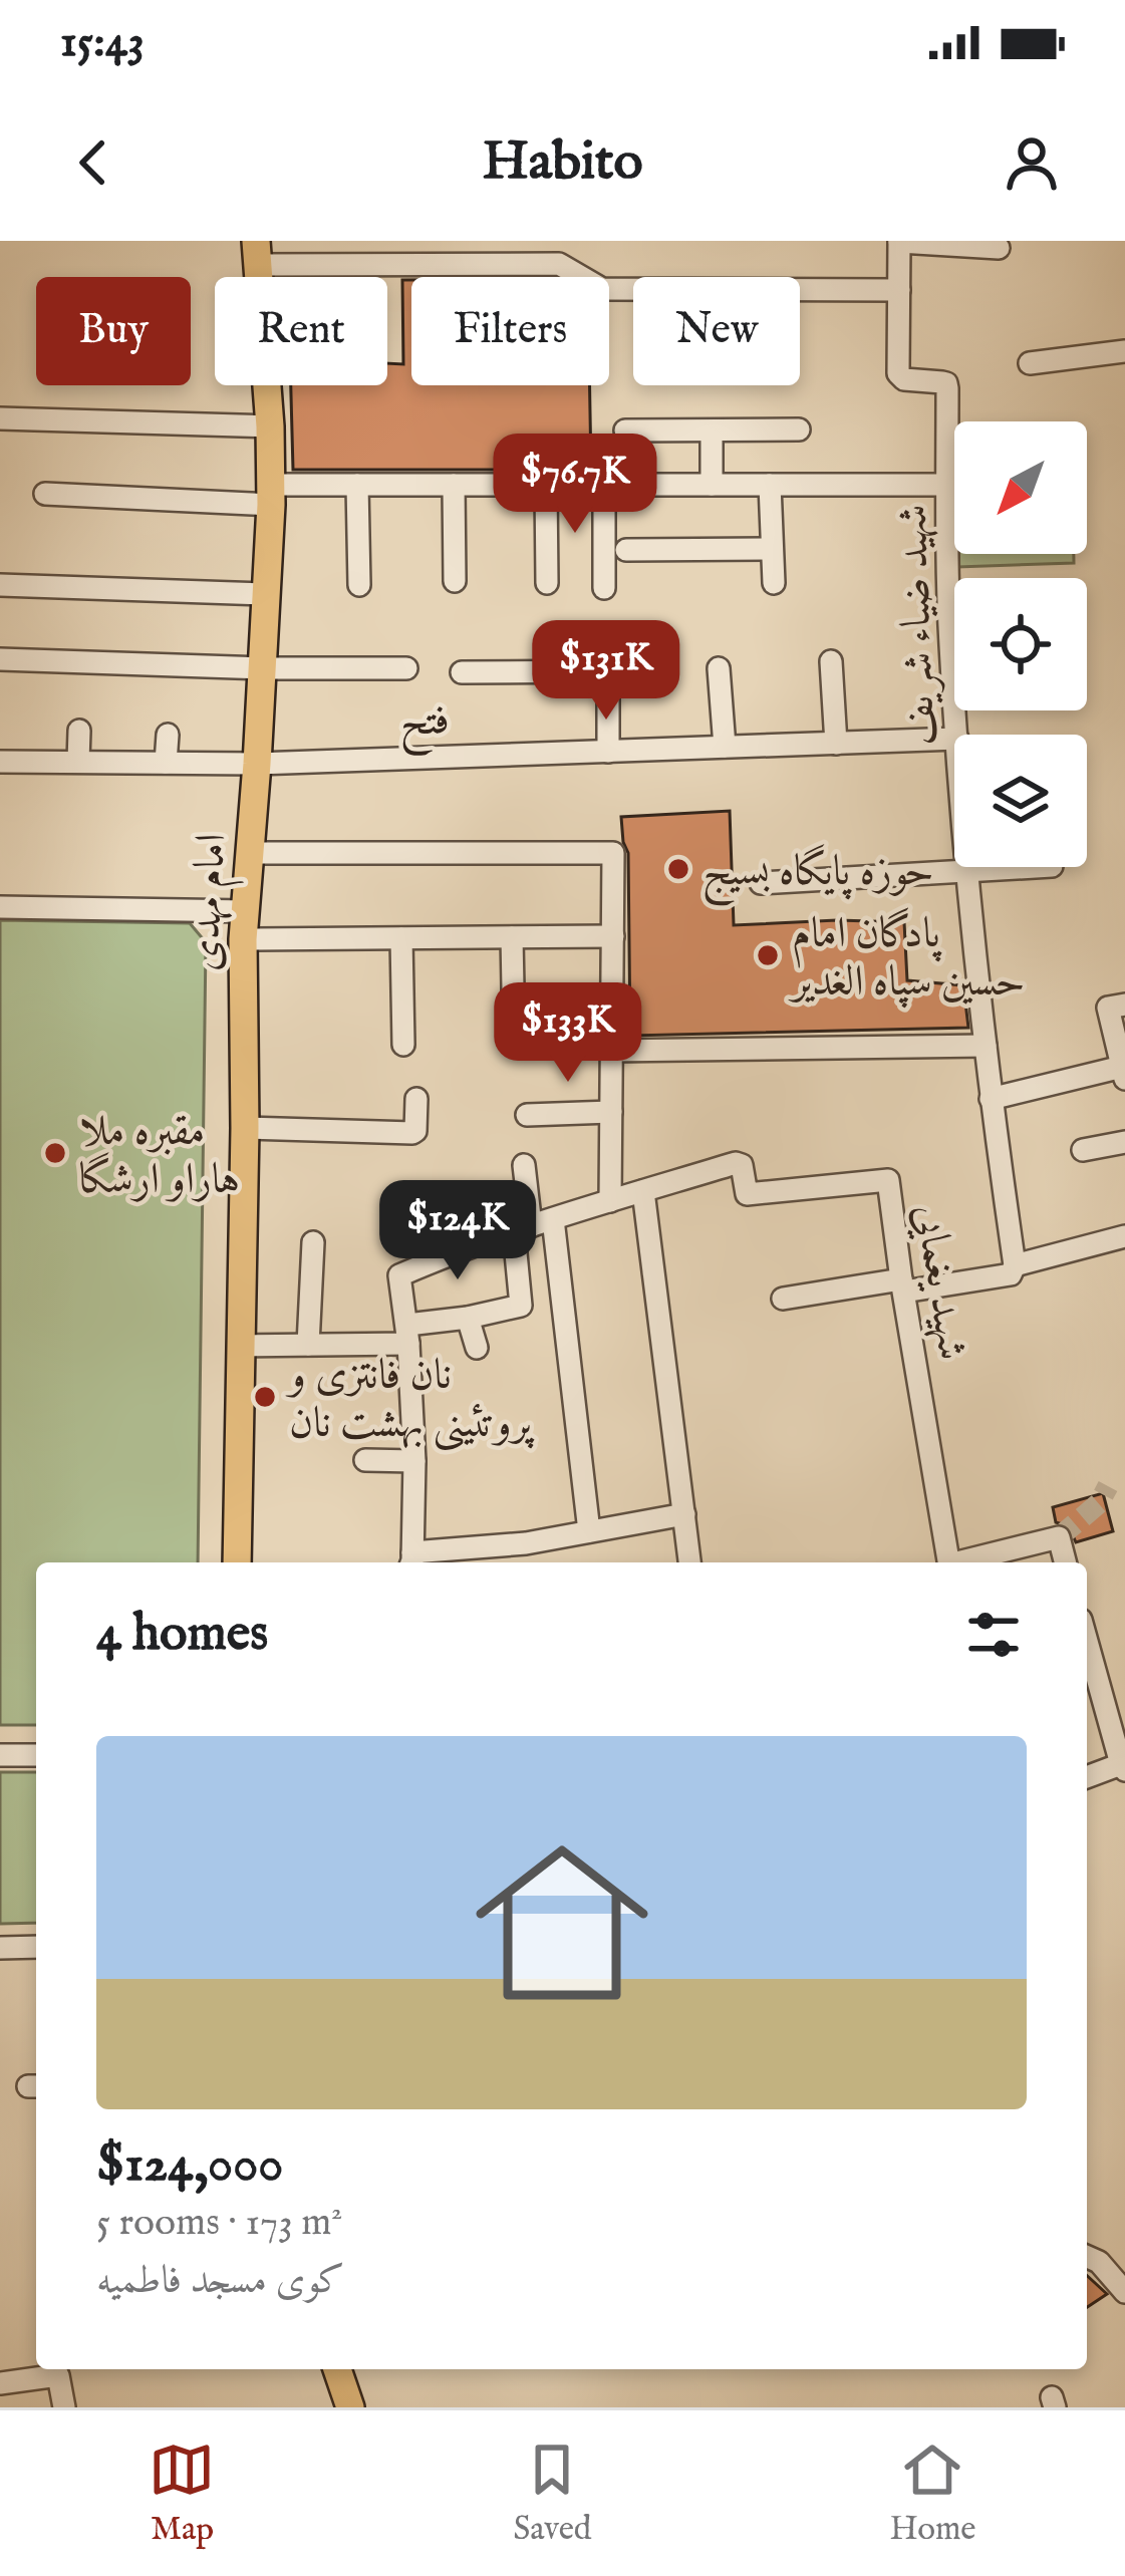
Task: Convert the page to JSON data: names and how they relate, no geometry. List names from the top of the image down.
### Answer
{
  "streets": {
    "main road": ["امام مهدی"],
    "street": ["شهید ضیاء شریف", "فتح", "شهید یغمایی"]
  },
  "crossings": [
    ["فتح", "امام مهدی"]
  ],
  "places": [
    "حوزه پایگاه بسیج",
    "پادگان امام حسین سپاه الغدیر",
    "مقبره ملا هاراو ارشگا",
    "نان فانتزی و پروتئینی بهشت نان"
  ],
  "north": "bottom left",
  "page": {
    "status": "15:43",
    "header": "Habito",
    "chip": [
      "Buy",
      "Rent",
      "Filters",
      "New"
    ],
    "price": [
      "$76.7K",
      "$131K",
      "$133K",
      "$124K"
    ],
    "heading": "4 homes",
    "list": [
      {
        "name": "$124,000",
        "note": "5 rooms · 173 m² · کوی مسجد فاطمیه"
      }
    ],
    "tabs": ["Map", "Saved", "Home"]
  }
}
